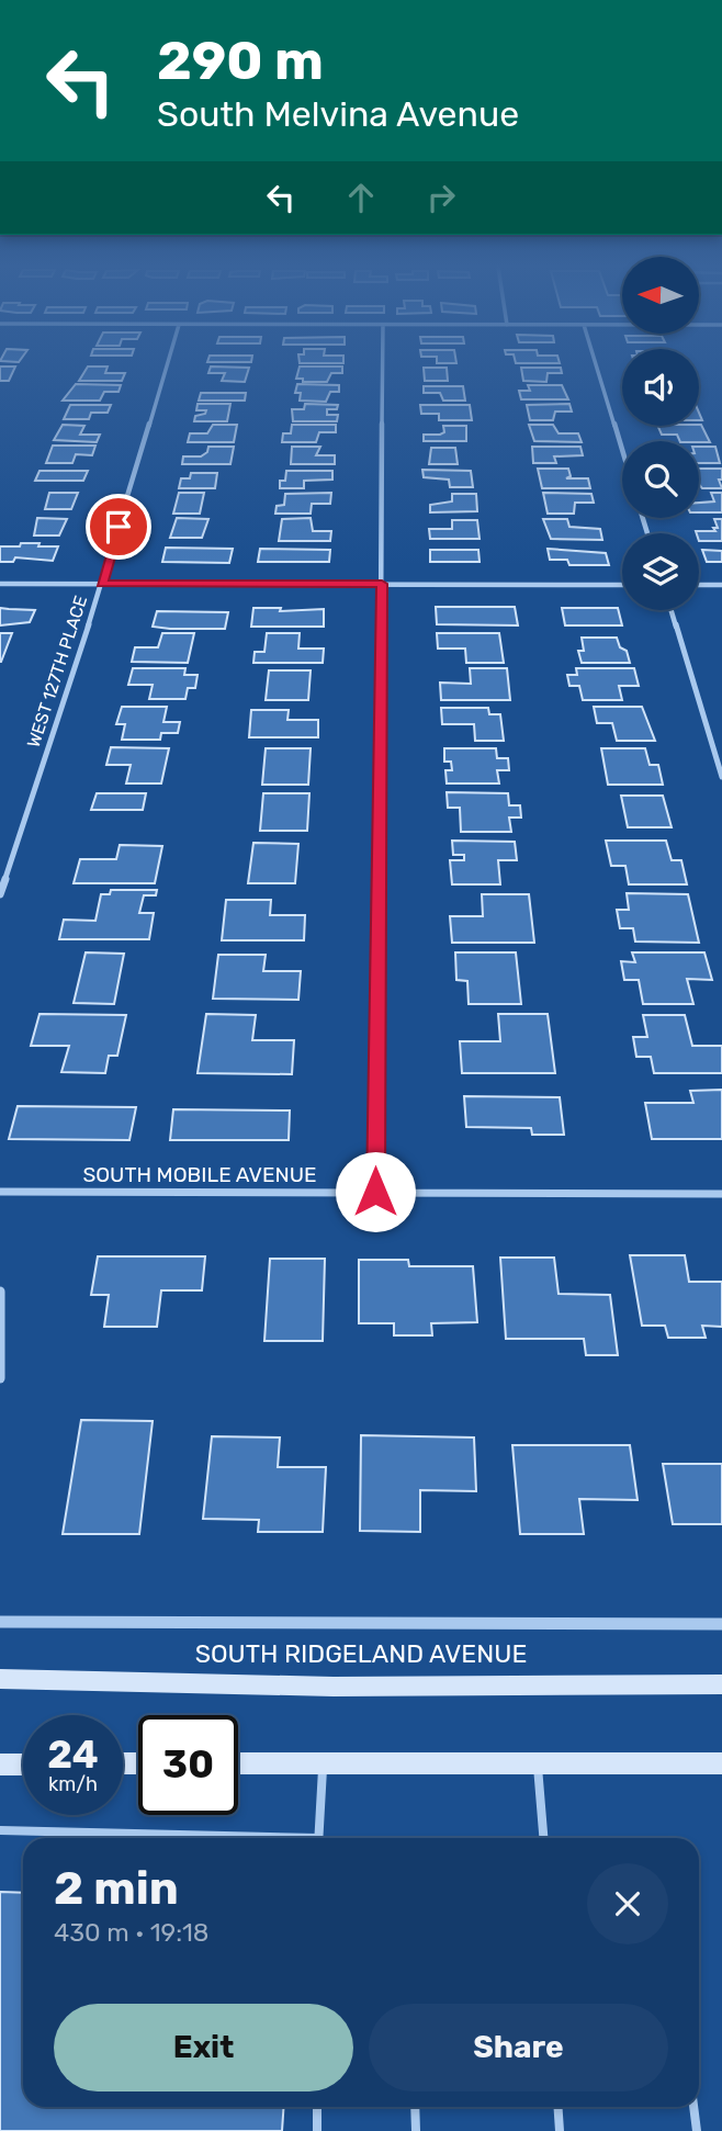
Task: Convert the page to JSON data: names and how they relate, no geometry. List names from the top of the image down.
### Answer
{
  "streets": {
    "main road": ["SOUTH RIDGELAND AVENUE"],
    "street": ["WEST 127TH PLACE", "SOUTH MOBILE AVENUE"]
  },
  "north": "left",
  "page": {
    "turn": ["290 m", "South Melvina Avenue"],
    "speed": "24 km/h",
    "limit": "30",
    "heading": ["2 min", "430 m · 19:18"],
    "buttons": ["Exit", "Share"]
  }
}
